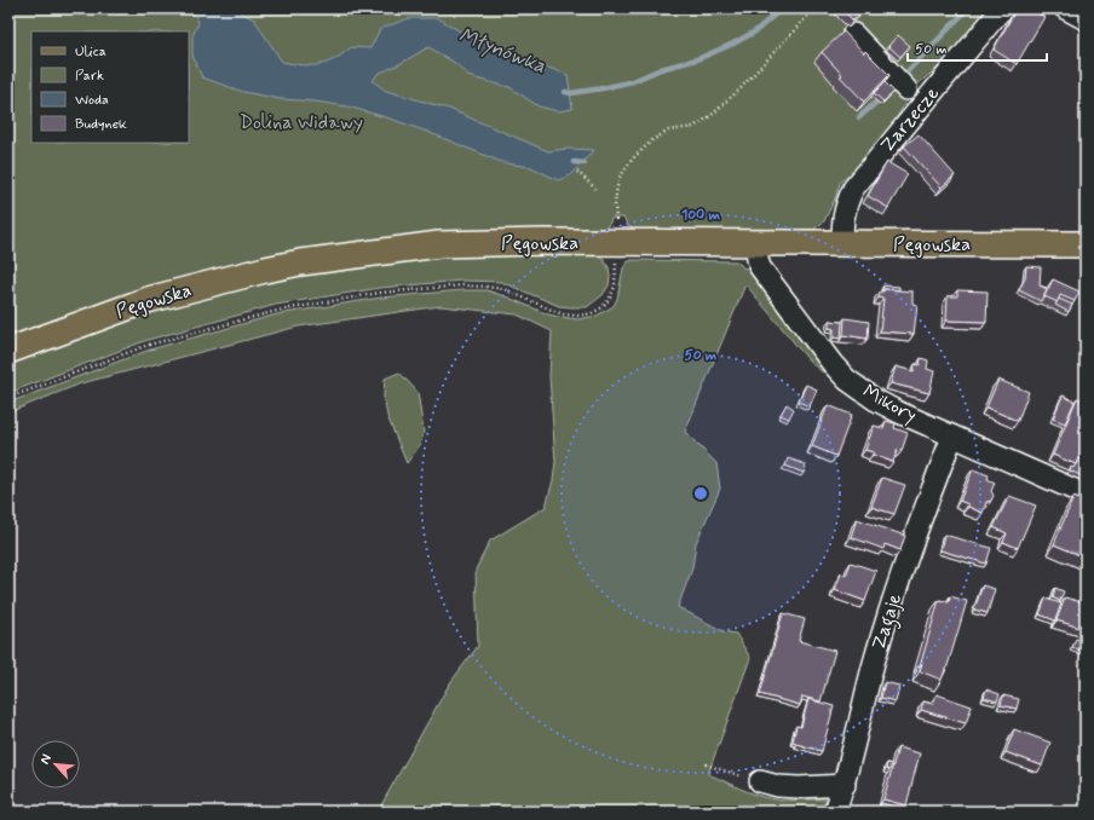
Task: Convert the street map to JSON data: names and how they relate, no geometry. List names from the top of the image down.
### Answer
{
  "streets": {
    "main road": ["Pęgowska"],
    "street": ["Zarzecze", "Mikory", "Zagaje"]
  },
  "crossings": [
    ["Zarzecze", "Pęgowska"],
    ["Pęgowska", "Mikory"],
    ["Mikory", "Zagaje"]
  ],
  "water": ["Młynówka"],
  "parks": ["Dolina Widawy"],
  "legend": [
    "Ulica",
    "Park",
    "Woda",
    "Budynek"
  ],
  "scale_bar": "50 m",
  "north": "top left",
  "rings": ["100 m", "50 m"]
}
